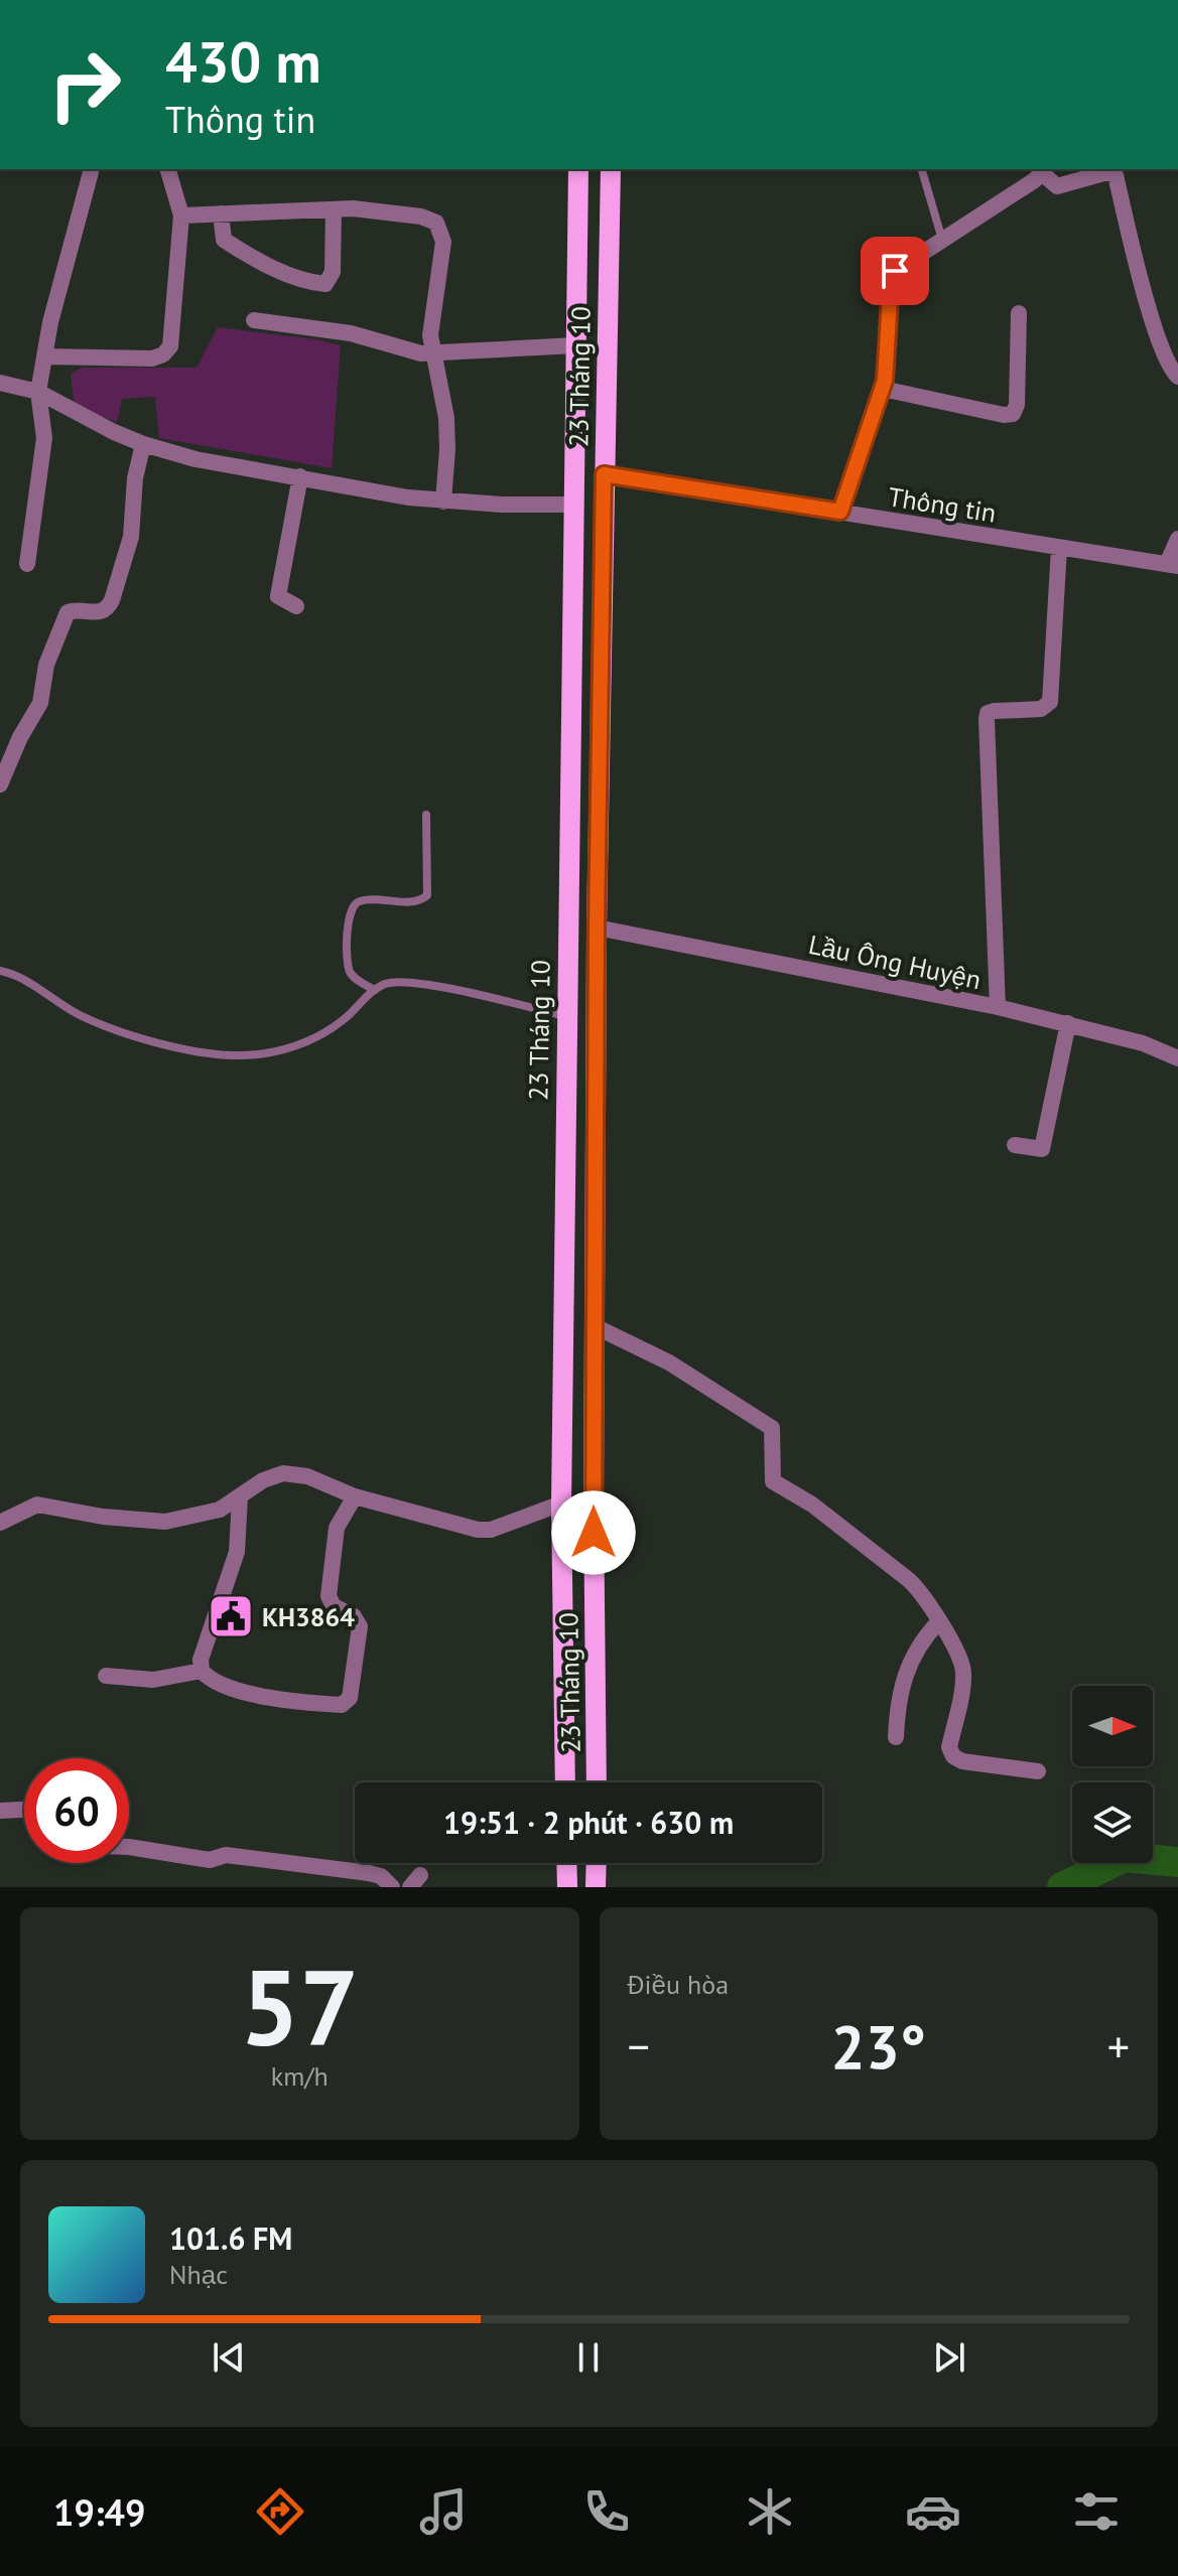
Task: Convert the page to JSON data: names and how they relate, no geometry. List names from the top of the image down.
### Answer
{
  "streets": {
    "main road": ["23 Tháng 10"],
    "street": ["Thông tin", "Lầu Ông Huyện"]
  },
  "crossings": [
    ["23 Tháng 10", "Thông tin"],
    ["23 Tháng 10", "Lầu Ông Huyện"]
  ],
  "places": {
    "public building": ["KH3864"]
  },
  "north": "right",
  "page": {
    "turn": ["430 m", "Thông tin"],
    "limit": "60",
    "trip": "19:51 · 2 phút · 630 m",
    "tile": [
      ["57", "km/h"],
      "Điều hòa"
    ],
    "heat": ["−", "23°", "+"],
    "song": ["101.6 FM", "Nhạc"],
    "tabs": "19:49"
  }
}
